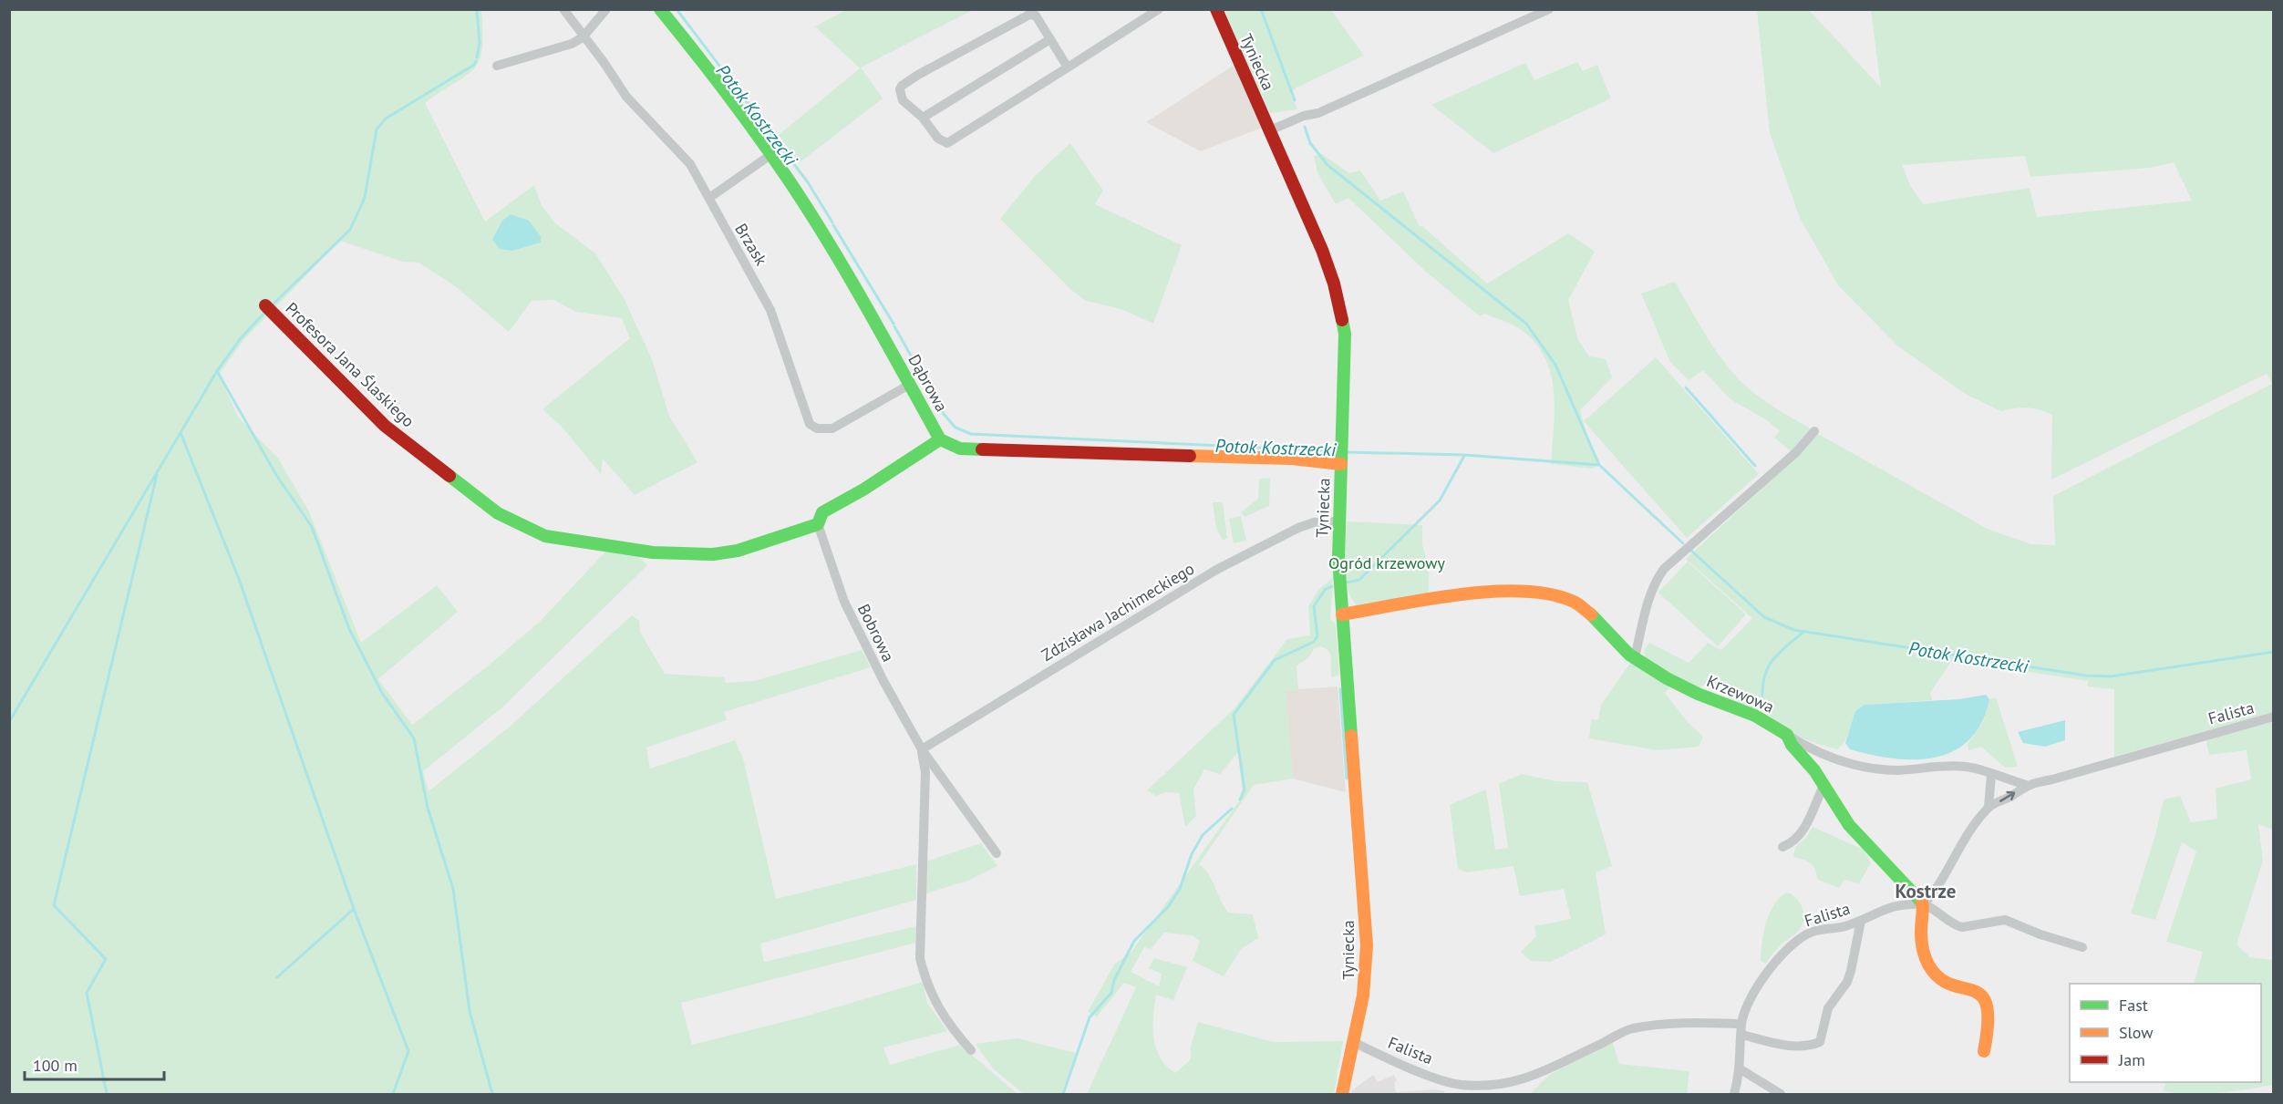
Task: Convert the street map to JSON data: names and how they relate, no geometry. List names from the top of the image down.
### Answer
{
  "streets": {
    "street": [
      "Tyniecka",
      "Brzask",
      "Profesora Jana Ślaskiego",
      "Dąbrowa",
      "Zdzisława Jachimeckiego",
      "Bobrowa",
      "Krzewowa",
      "Falista"
    ]
  },
  "crossings": [
    ["Tyniecka", "Zdzisława Jachimeckiego"],
    ["Tyniecka", "Krzewowa"],
    ["Tyniecka", "Falista"],
    ["Brzask", "Dąbrowa"],
    ["Profesora Jana Ślaskiego", "Dąbrowa"],
    ["Profesora Jana Ślaskiego", "Bobrowa"],
    ["Zdzisława Jachimeckiego", "Bobrowa"],
    ["Krzewowa", "Falista"]
  ],
  "districts": ["Kostrze"],
  "water": ["Potok Kostrzecki"],
  "parks": ["Ogród krzewowy"],
  "legend": ["Fast", "Slow", "Jam"],
  "scale_bar": "100 m"
}
